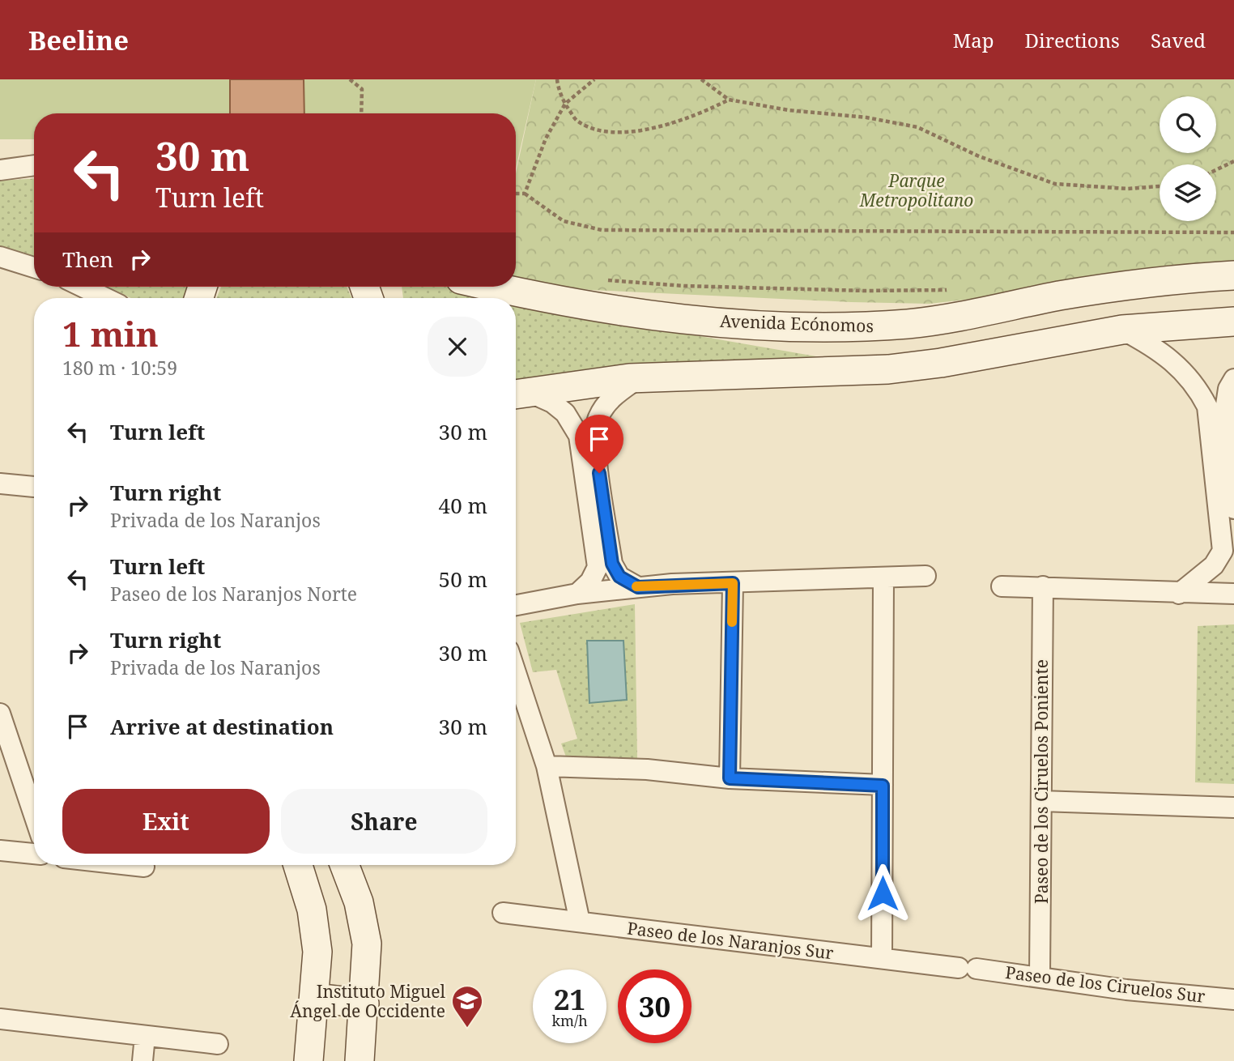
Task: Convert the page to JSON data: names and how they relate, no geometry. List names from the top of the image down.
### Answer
{
  "streets": {
    "street": [
      "Avenida Ecónomos",
      "Paseo de los Ciruelos Poniente",
      "Paseo de los Naranjos Sur",
      "Paseo de los Ciruelos Sur"
    ]
  },
  "crossings": [
    ["Paseo de los Ciruelos Poniente", "Paseo de los Ciruelos Sur"],
    ["Paseo de los Naranjos Sur", "Paseo de los Ciruelos Sur"]
  ],
  "parks": ["Parque Metropolitano"],
  "places": {
    "school or university": ["Instituto Miguel Ángel de Occidente"]
  },
  "page": {
    "header": "Beeline",
    "nav": ["Map", "Directions", "Saved"],
    "turn": ["30 m", "Turn left"],
    "then": "Then",
    "heading": ["1 min", "180 m · 10:59"],
    "list": [
      {
        "name": "Turn left",
        "value": "30 m"
      },
      {
        "name": "Turn right",
        "note": "Privada de los Naranjos",
        "value": "40 m"
      },
      {
        "name": "Turn left",
        "note": "Paseo de los Naranjos Norte",
        "value": "50 m"
      },
      {
        "name": "Turn right",
        "note": "Privada de los Naranjos",
        "value": "30 m"
      },
      {
        "name": "Arrive at destination",
        "value": "30 m"
      }
    ],
    "buttons": ["Exit", "Share"],
    "speed": "21 km/h",
    "limit": "30"
  }
}
